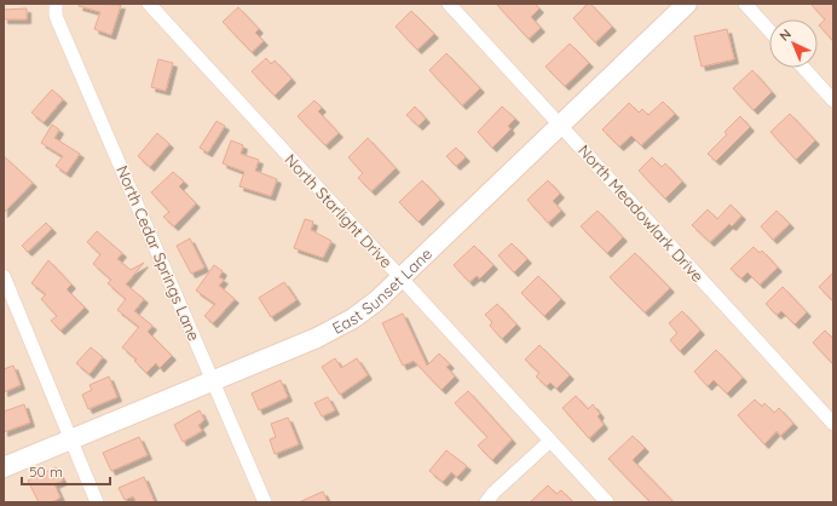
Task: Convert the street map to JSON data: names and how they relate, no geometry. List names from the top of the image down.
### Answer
{
  "streets": {
    "street": [
      "North Starlight Drive",
      "North Meadowlark Drive",
      "North Cedar Springs Lane",
      "East Sunset Lane"
    ]
  },
  "crossings": [
    ["North Starlight Drive", "East Sunset Lane"],
    ["North Meadowlark Drive", "East Sunset Lane"],
    ["North Cedar Springs Lane", "East Sunset Lane"]
  ],
  "scale_bar": "50 m",
  "north": "top left"
}
